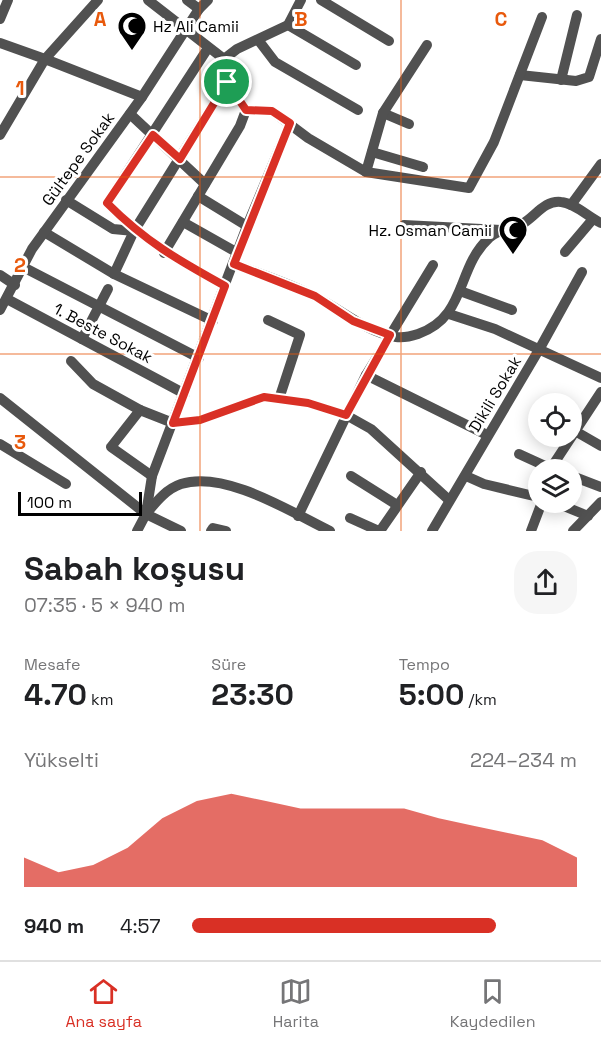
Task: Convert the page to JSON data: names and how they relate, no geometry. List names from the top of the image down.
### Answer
{
  "streets": {
    "street": ["Gültepe Sokak", "1. Beste Sokak", "Dikili Sokak"]
  },
  "crossings": [
    ["Gültepe Sokak", "1. Beste Sokak"]
  ],
  "places": {
    "mosque": ["Hz Ali Camii", "Hz. Osman Camii"]
  },
  "scale_bar": "100 m",
  "page": {
    "scale": "100 m",
    "heading": ["Sabah koşusu", "07:35 · 5 × 940 m"],
    "stats": [
      ["Mesafe", "4.70 km"],
      ["Süre", "23:30"],
      ["Tempo", "5:00 /km"]
    ],
    "chart": ["Yükselti", "224–234 m"],
    "list": [
      {
        "name": "940 m",
        "note": "4:57"
      }
    ],
    "tabs": ["Ana sayfa", "Harita", "Kaydedilen"]
  },
  "grid": {
    "columns": ["A", "B", "C"],
    "rows": ["1", "2", "3"]
  }
}
